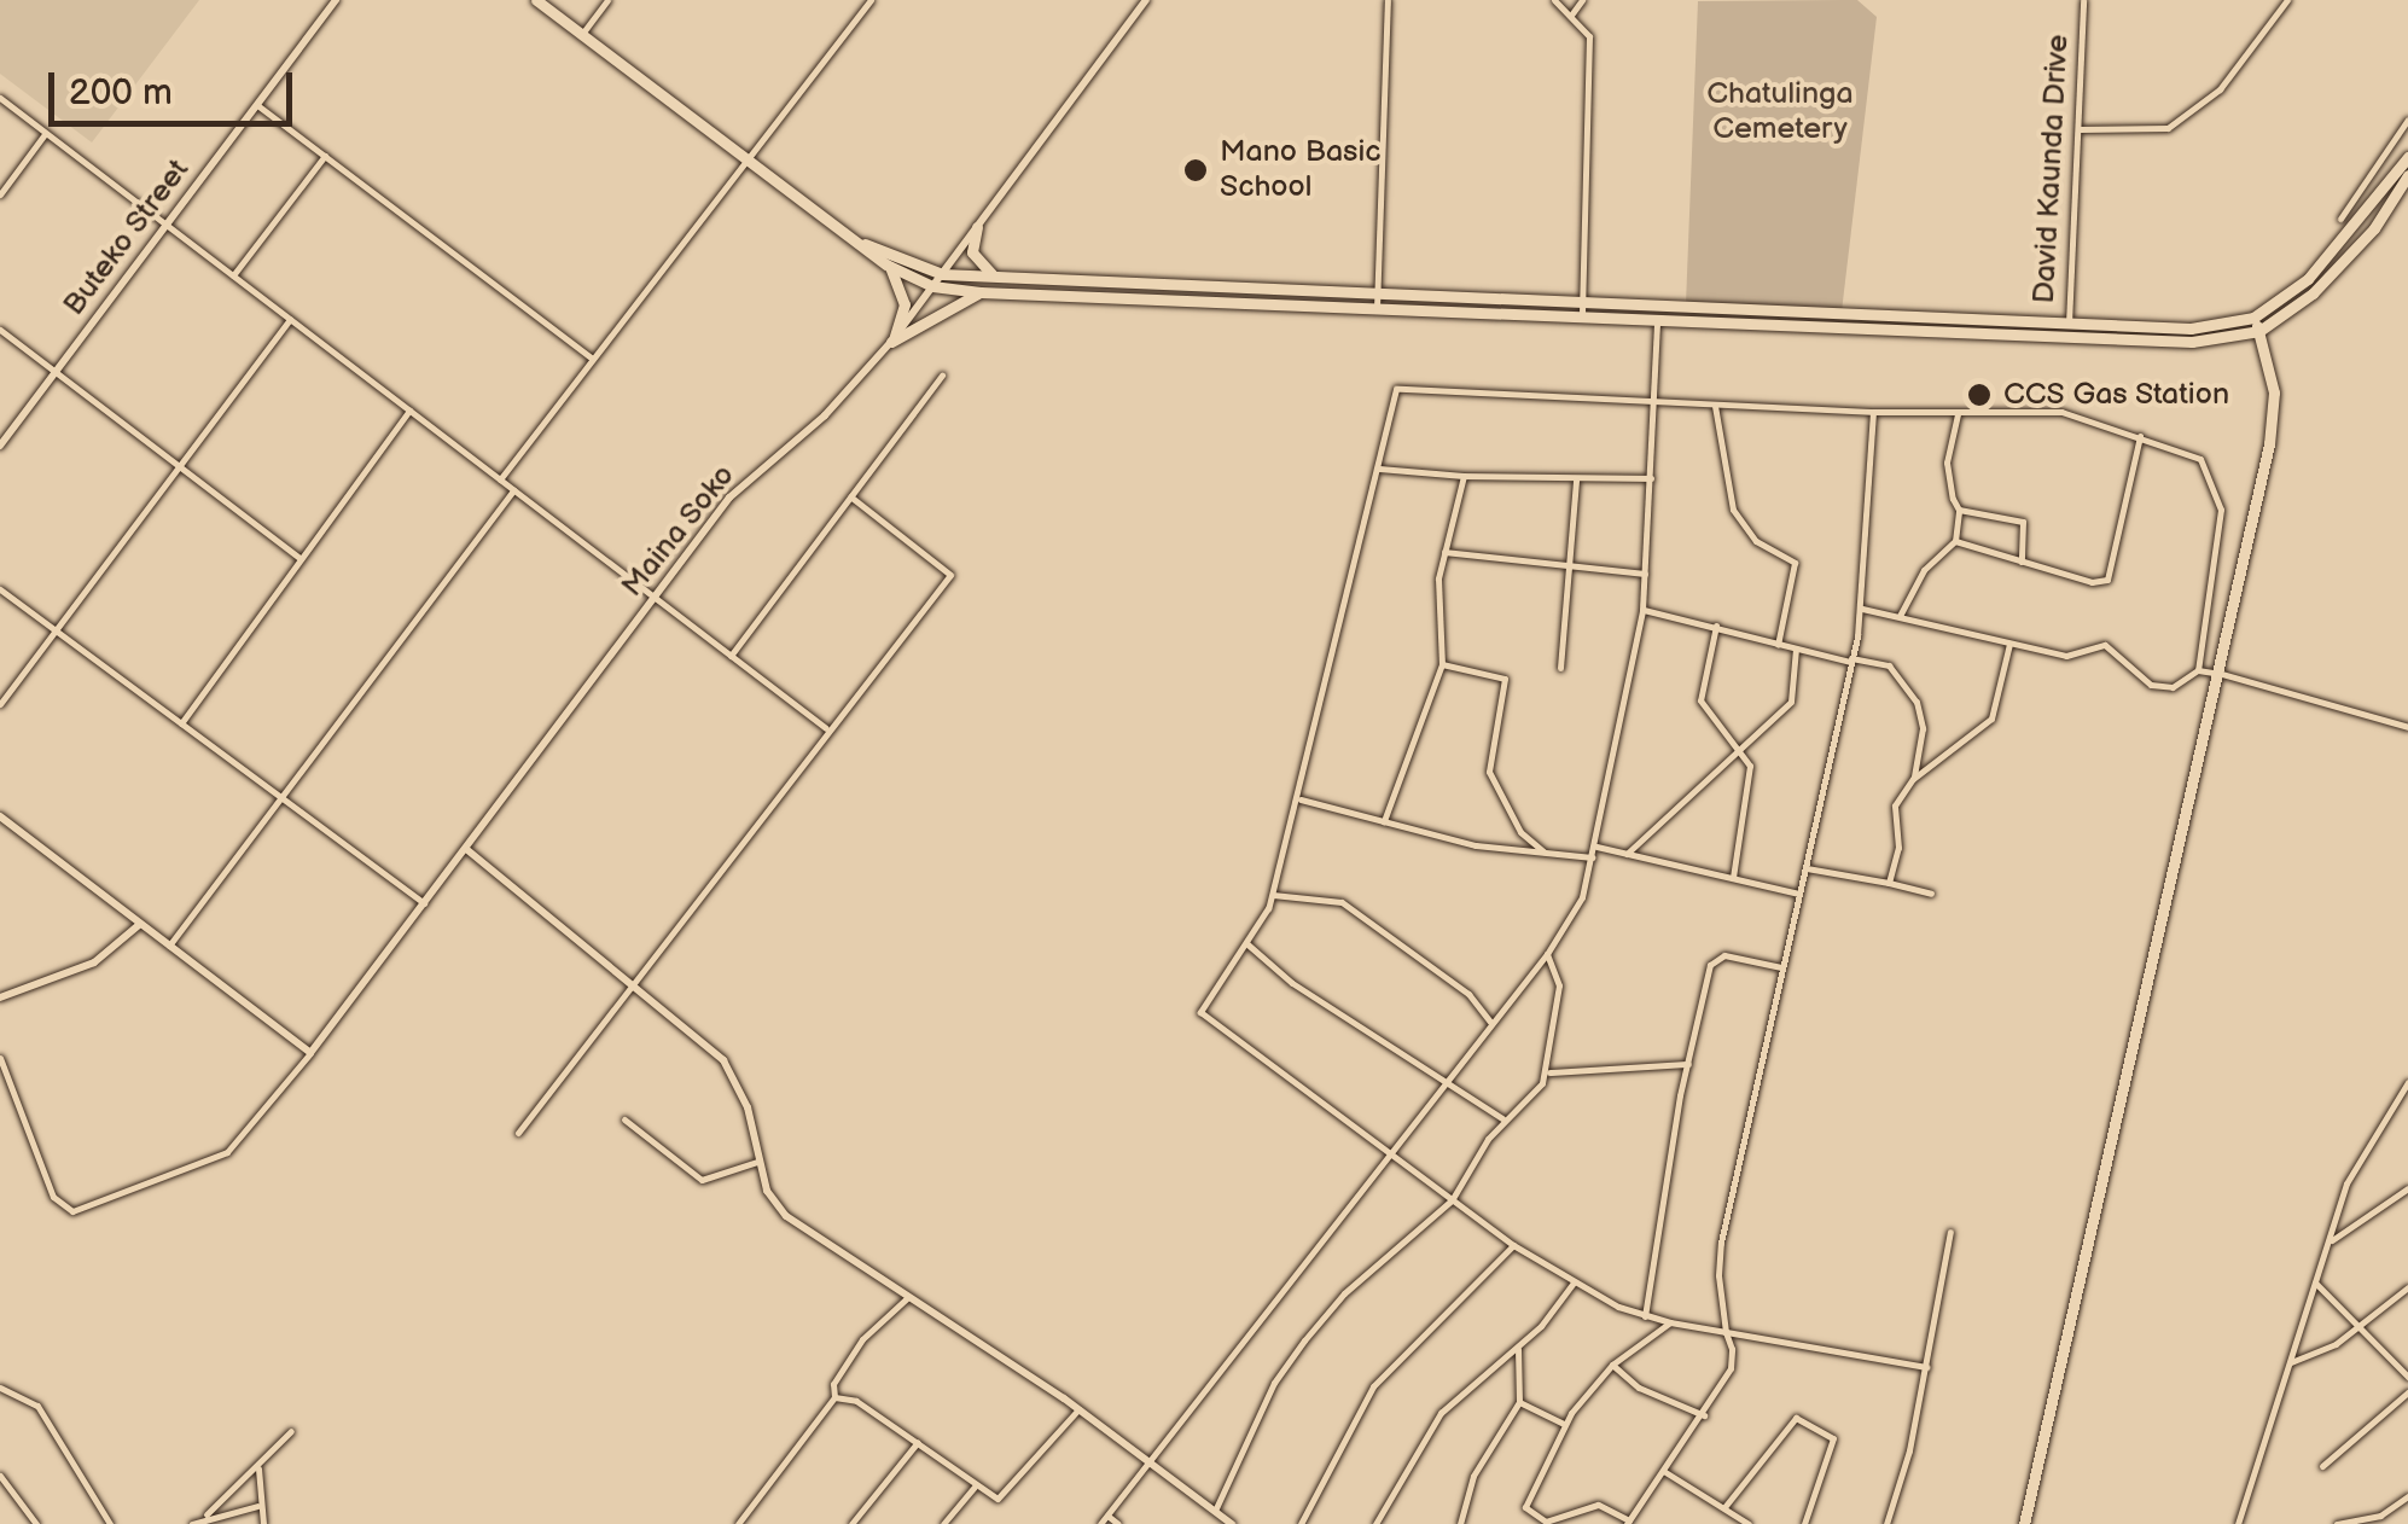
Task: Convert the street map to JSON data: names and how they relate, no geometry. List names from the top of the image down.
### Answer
{
  "streets": {
    "street": ["David Kaunda Drive", "Buteko Street", "Maina Soko"]
  },
  "parks": ["Chatulinga Cemetery"],
  "places": ["Mano Basic School", "CCS Gas Station"],
  "scale_bar": "200 m"
}
